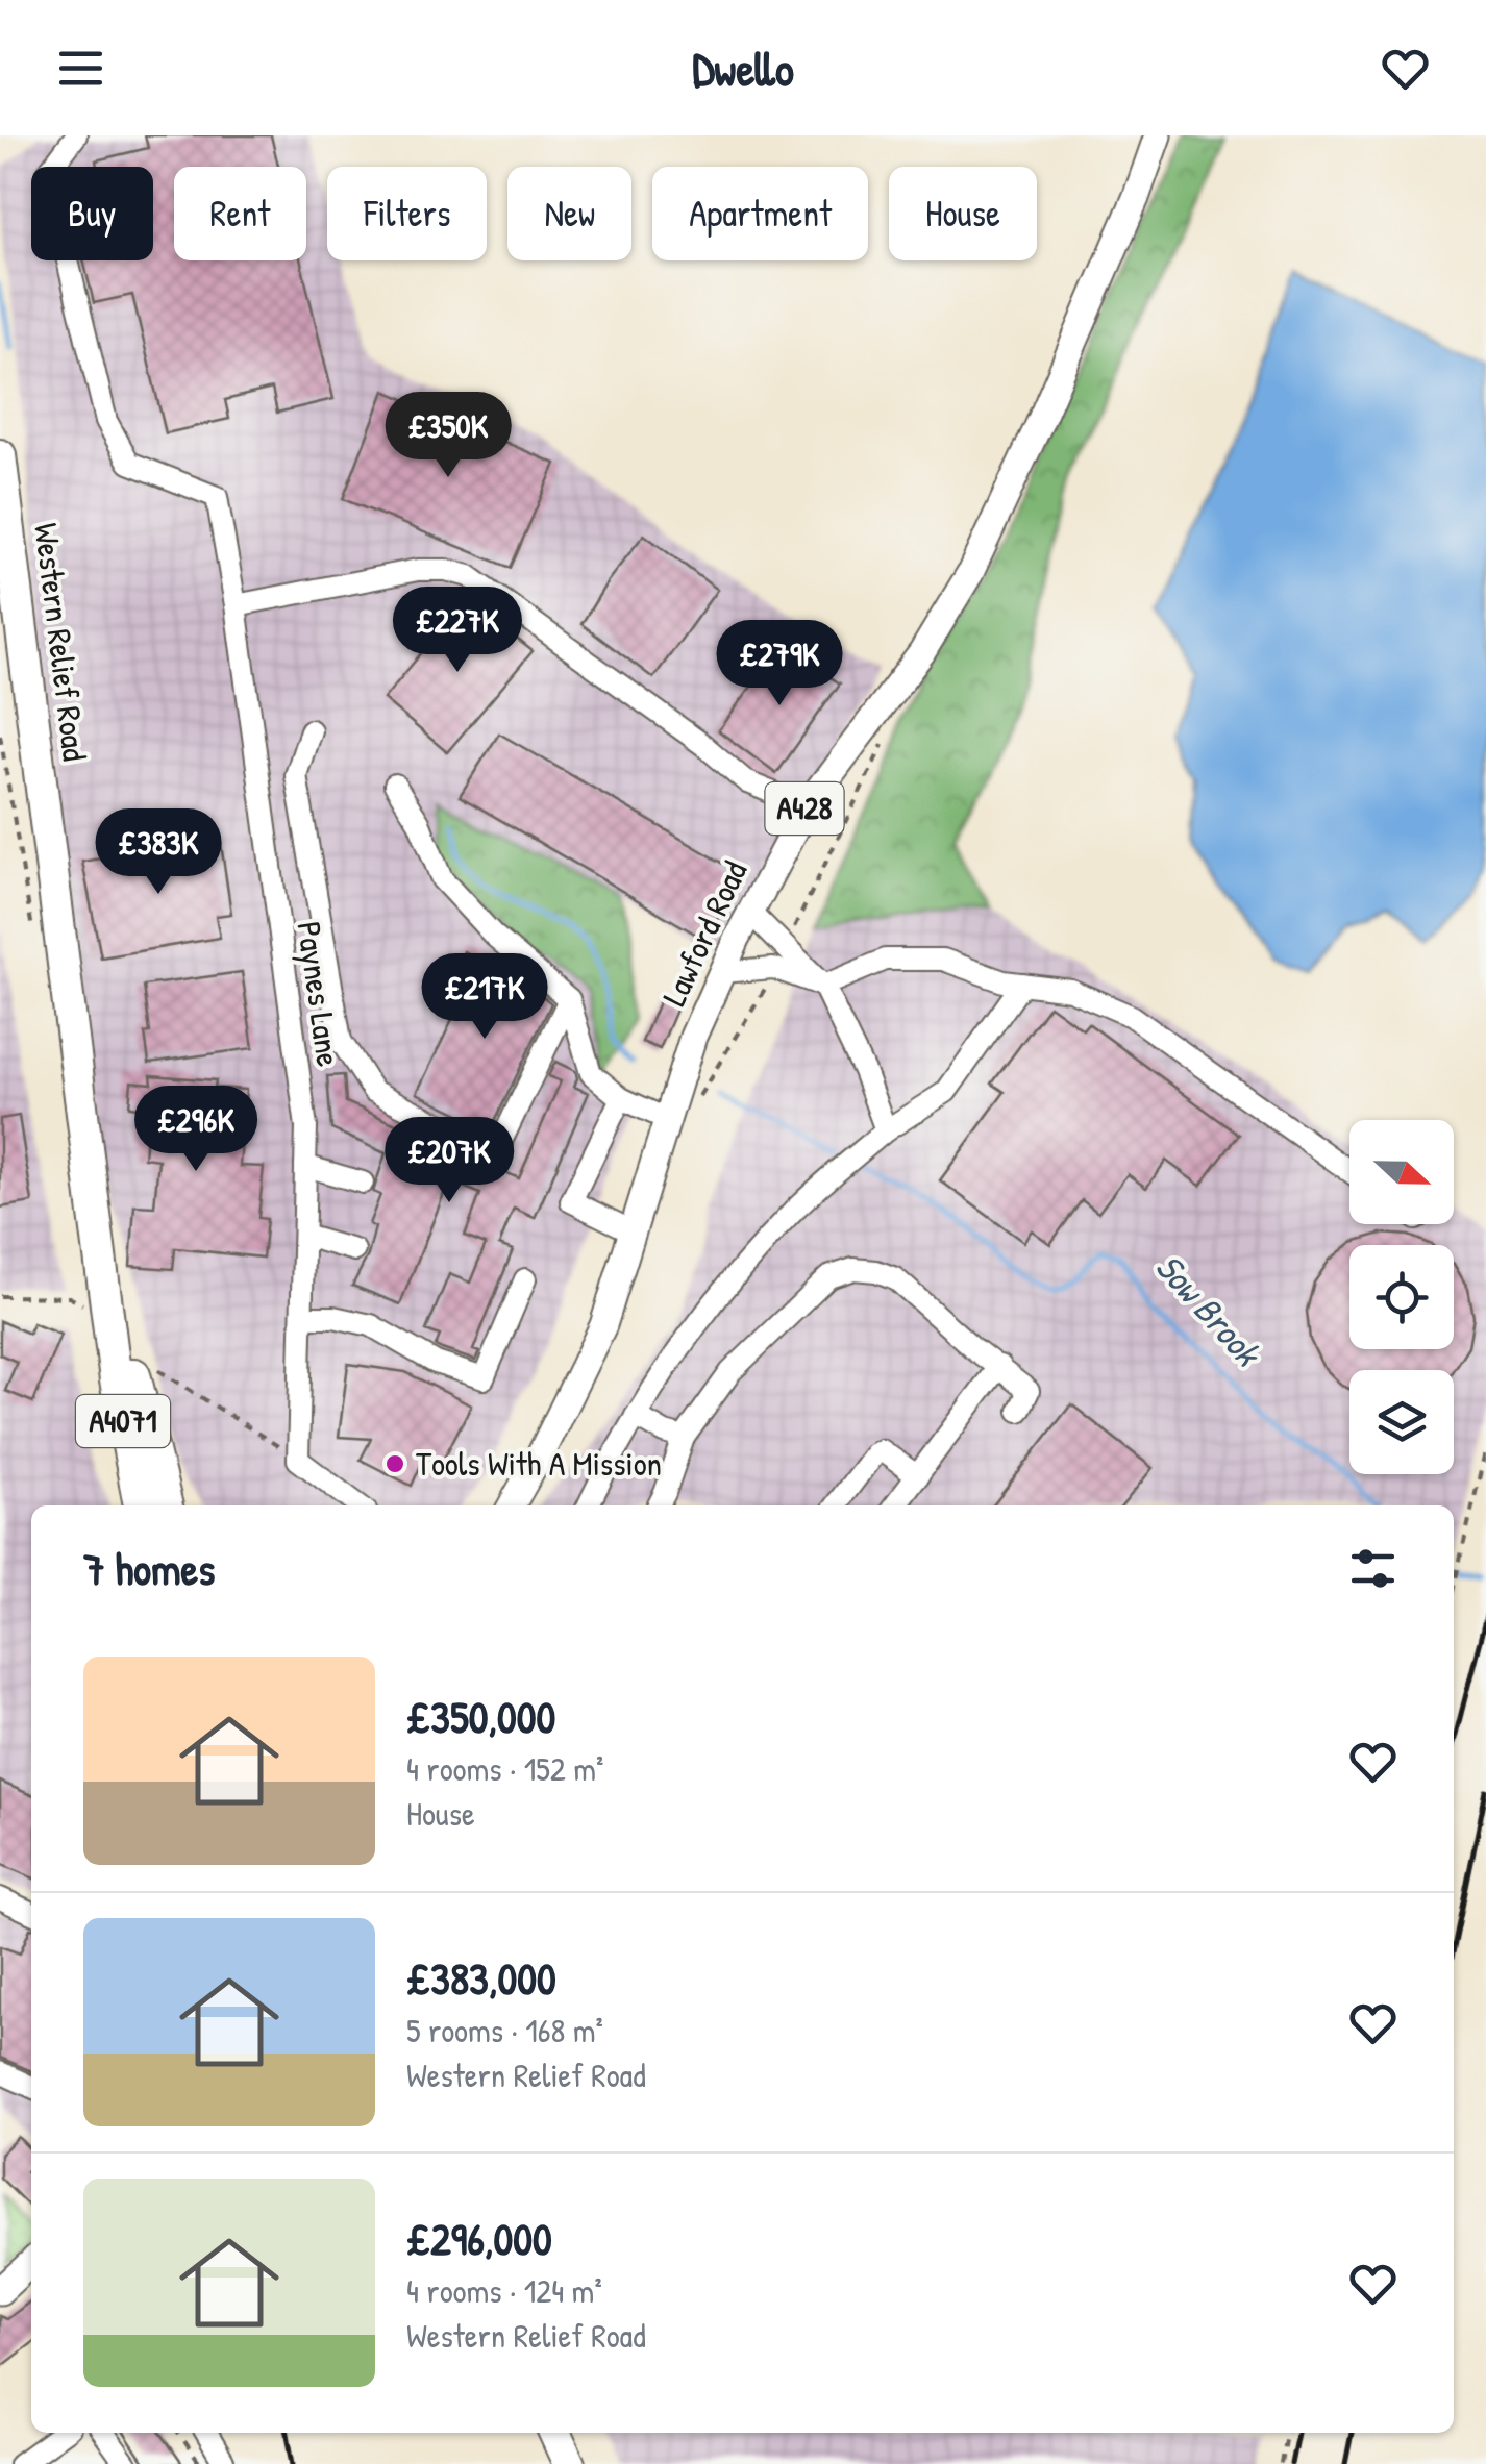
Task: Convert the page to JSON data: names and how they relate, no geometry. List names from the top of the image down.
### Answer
{
  "streets": {
    "highway": ["Western Relief Road", "A4071"],
    "main road": ["A428", "Lawford Road"],
    "street": ["Paynes Lane"]
  },
  "water": ["Sow Brook"],
  "places": ["Tools With A Mission"],
  "north": "right",
  "page": {
    "header": "Dwello",
    "chip": [
      "Buy",
      "Rent",
      "Filters",
      "New",
      "Apartment",
      "House"
    ],
    "price": [
      "£350K",
      "£227K",
      "£279K",
      "£383K",
      "£217K",
      "£296K",
      "£207K"
    ],
    "heading": "7 homes",
    "list": [
      {
        "name": "£350,000",
        "note": "4 rooms · 152 m² · House"
      },
      {
        "name": "£383,000",
        "note": "5 rooms · 168 m² · Western Relief Road"
      },
      {
        "name": "£296,000",
        "note": "4 rooms · 124 m² · Western Relief Road"
      }
    ]
  }
}
